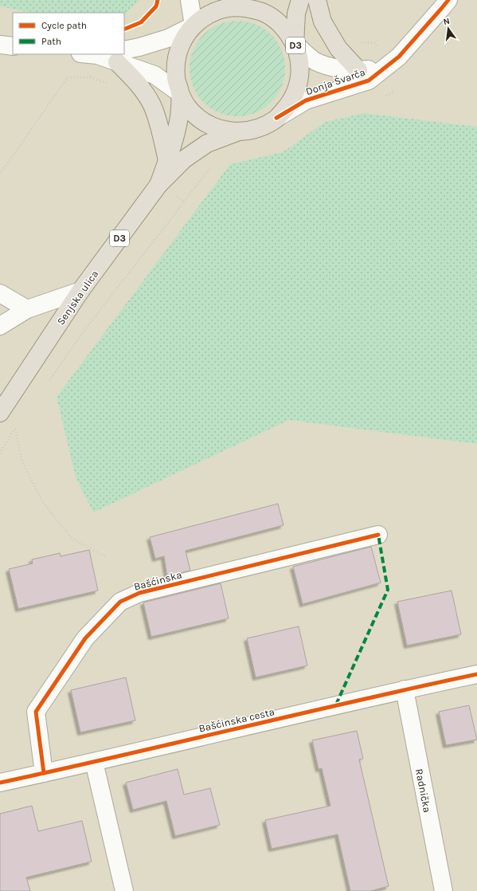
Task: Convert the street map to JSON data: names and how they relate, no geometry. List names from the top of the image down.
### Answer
{
  "streets": {
    "main road": ["D3", "Senjska ulica"],
    "street": [
      "Donja Švarča",
      "Bašćinska",
      "Bašćinska cesta",
      "Radnička"
    ]
  },
  "crossings": [
    ["D3", "Donja Švarča"],
    ["D3", "Senjska ulica"],
    ["Bašćinska", "Bašćinska cesta"],
    ["Bašćinska cesta", "Radnička"]
  ],
  "legend": ["Cycle path", "Path"],
  "north": "top"
}
